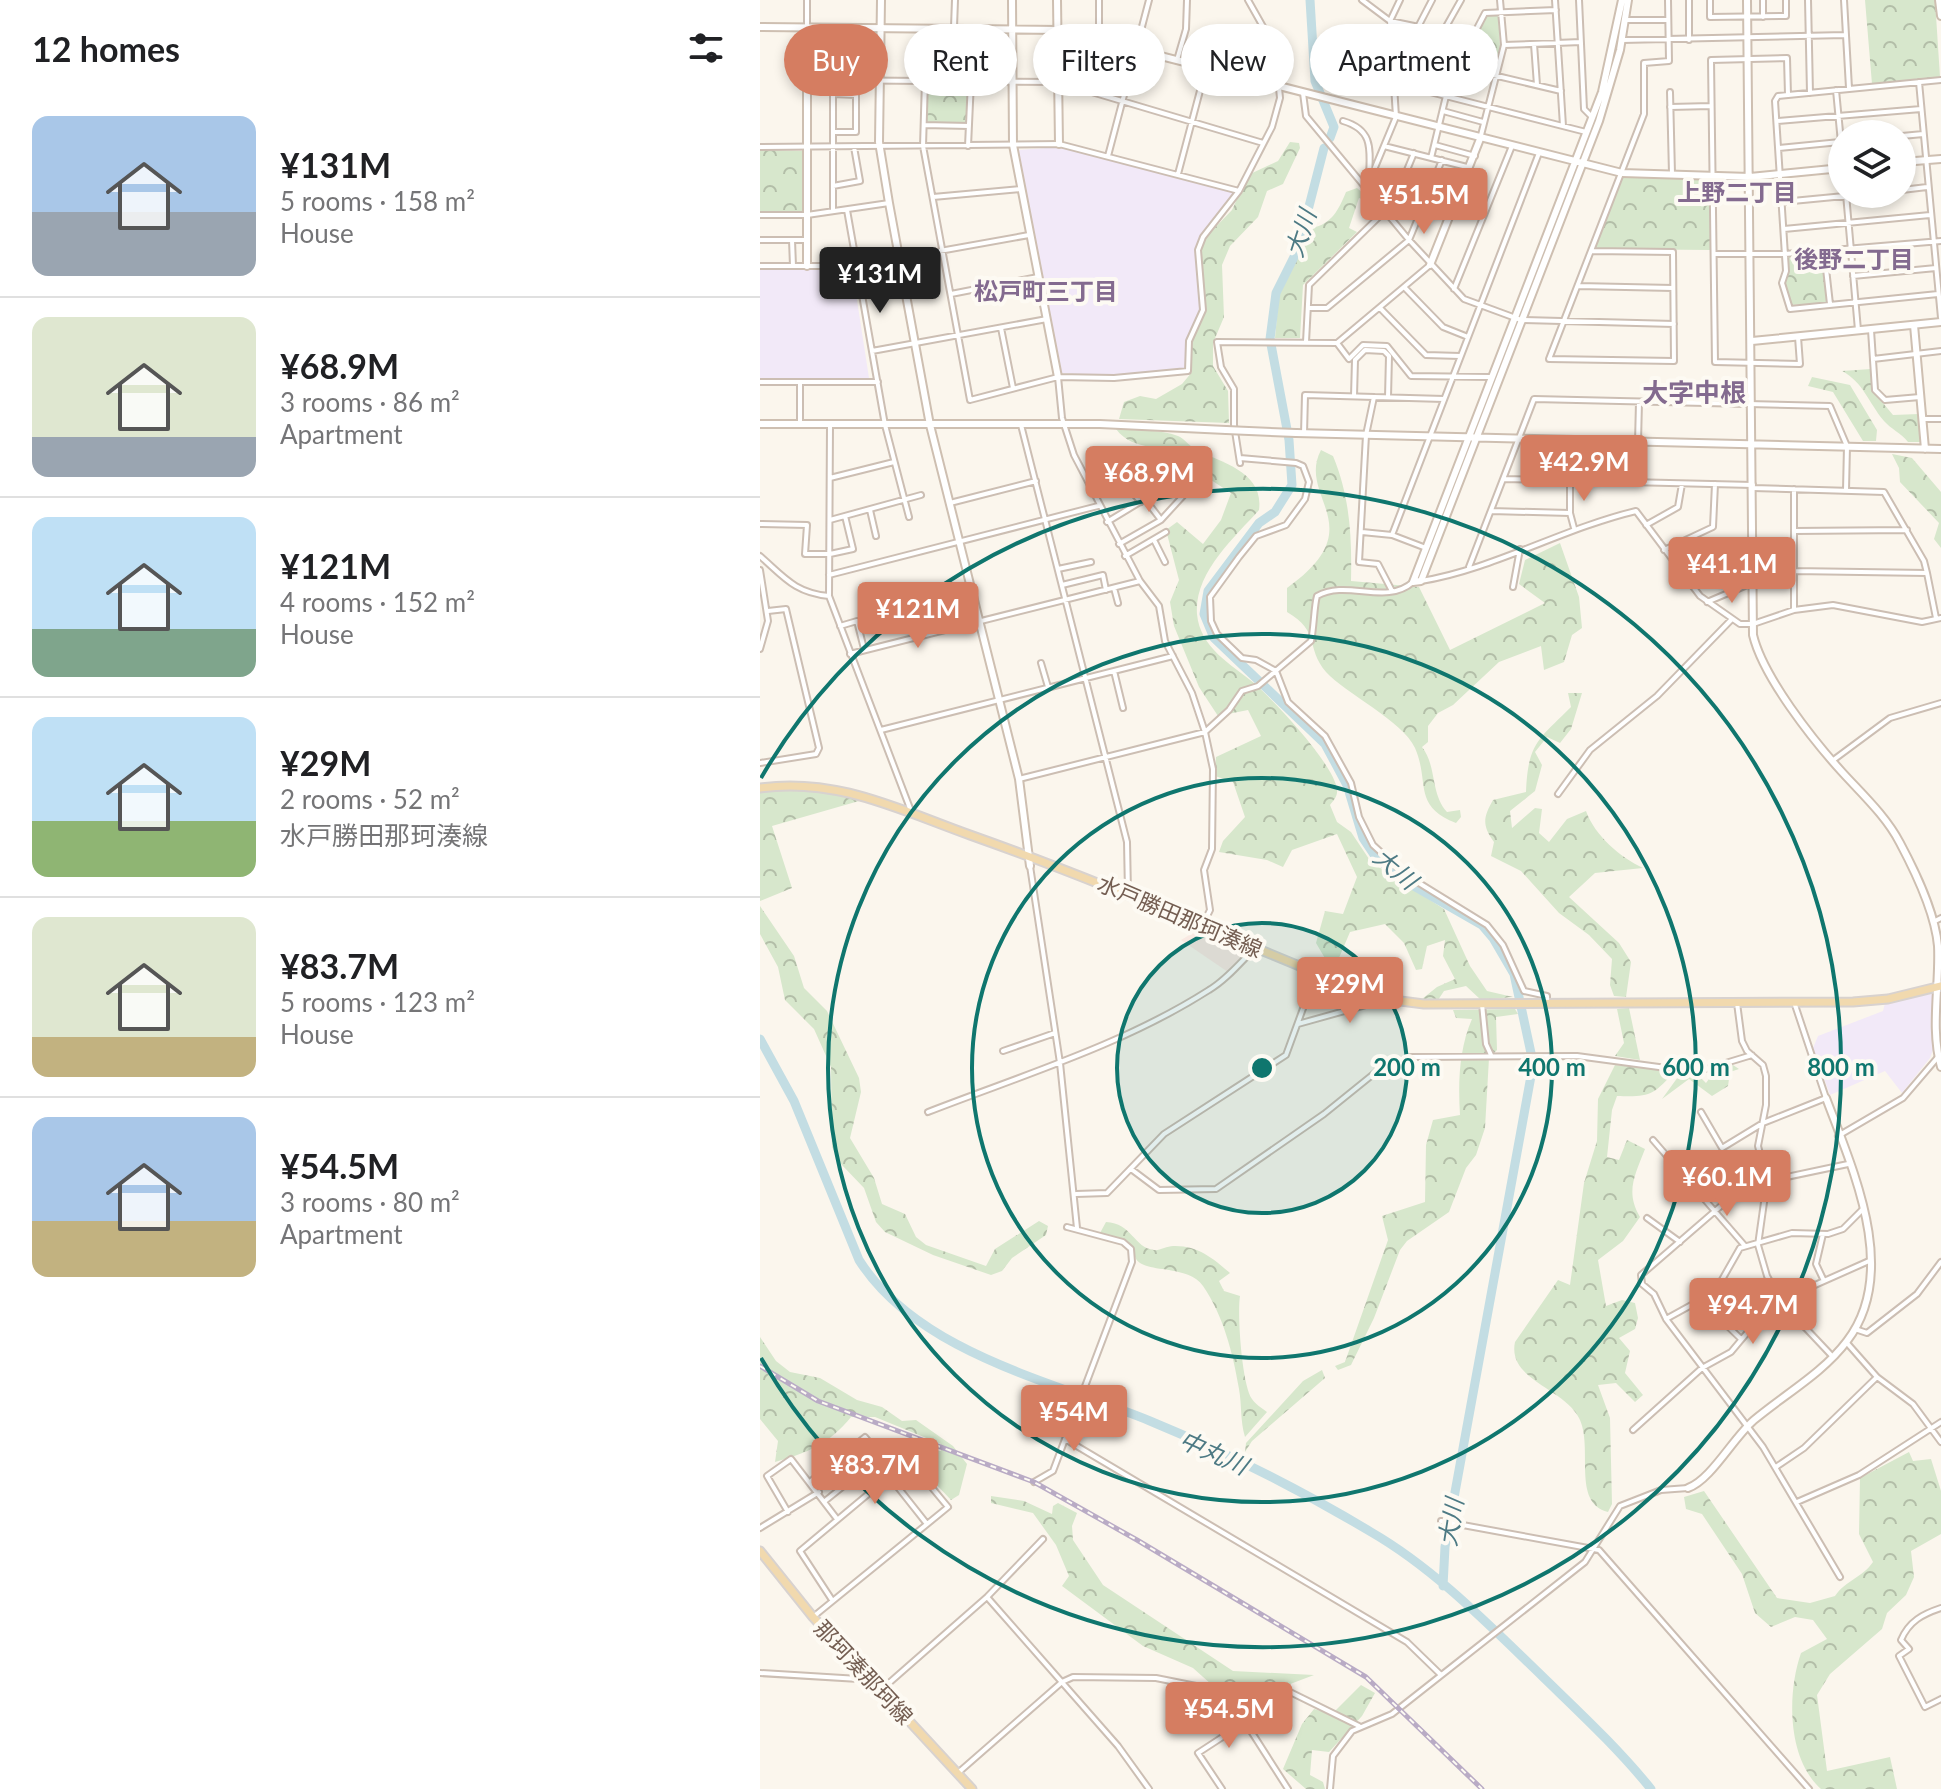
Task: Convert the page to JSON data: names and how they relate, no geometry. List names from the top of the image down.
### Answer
{
  "streets": {
    "main road": ["水戸勝田那珂湊線", "那珂湊那珂線"]
  },
  "districts": [
    "上野二丁目",
    "後野二丁目",
    "松戸町三丁目",
    "大字中根"
  ],
  "water": ["大川", "中丸川"],
  "page": {
    "heading": "12 homes",
    "chip": [
      "Buy",
      "Rent",
      "Filters",
      "New",
      "Apartment"
    ],
    "list": [
      {
        "name": "¥131M",
        "note": "5 rooms · 158 m² · House"
      },
      {
        "name": "¥68.9M",
        "note": "3 rooms · 86 m² · Apartment"
      },
      {
        "name": "¥121M",
        "note": "4 rooms · 152 m² · House"
      },
      {
        "name": "¥29M",
        "note": "2 rooms · 52 m² · 水戸勝田那珂湊線"
      },
      {
        "name": "¥83.7M",
        "note": "5 rooms · 123 m² · House"
      },
      {
        "name": "¥54.5M",
        "note": "3 rooms · 80 m² · Apartment"
      }
    ],
    "price": [
      "¥51.5M",
      "¥131M",
      "¥42.9M",
      "¥68.9M",
      "¥41.1M",
      "¥121M",
      "¥29M",
      "¥60.1M",
      "¥94.7M",
      "¥54M",
      "¥83.7M",
      "¥54.5M"
    ]
  },
  "rings": [
    "200 m",
    "400 m",
    "600 m",
    "800 m"
  ]
}
